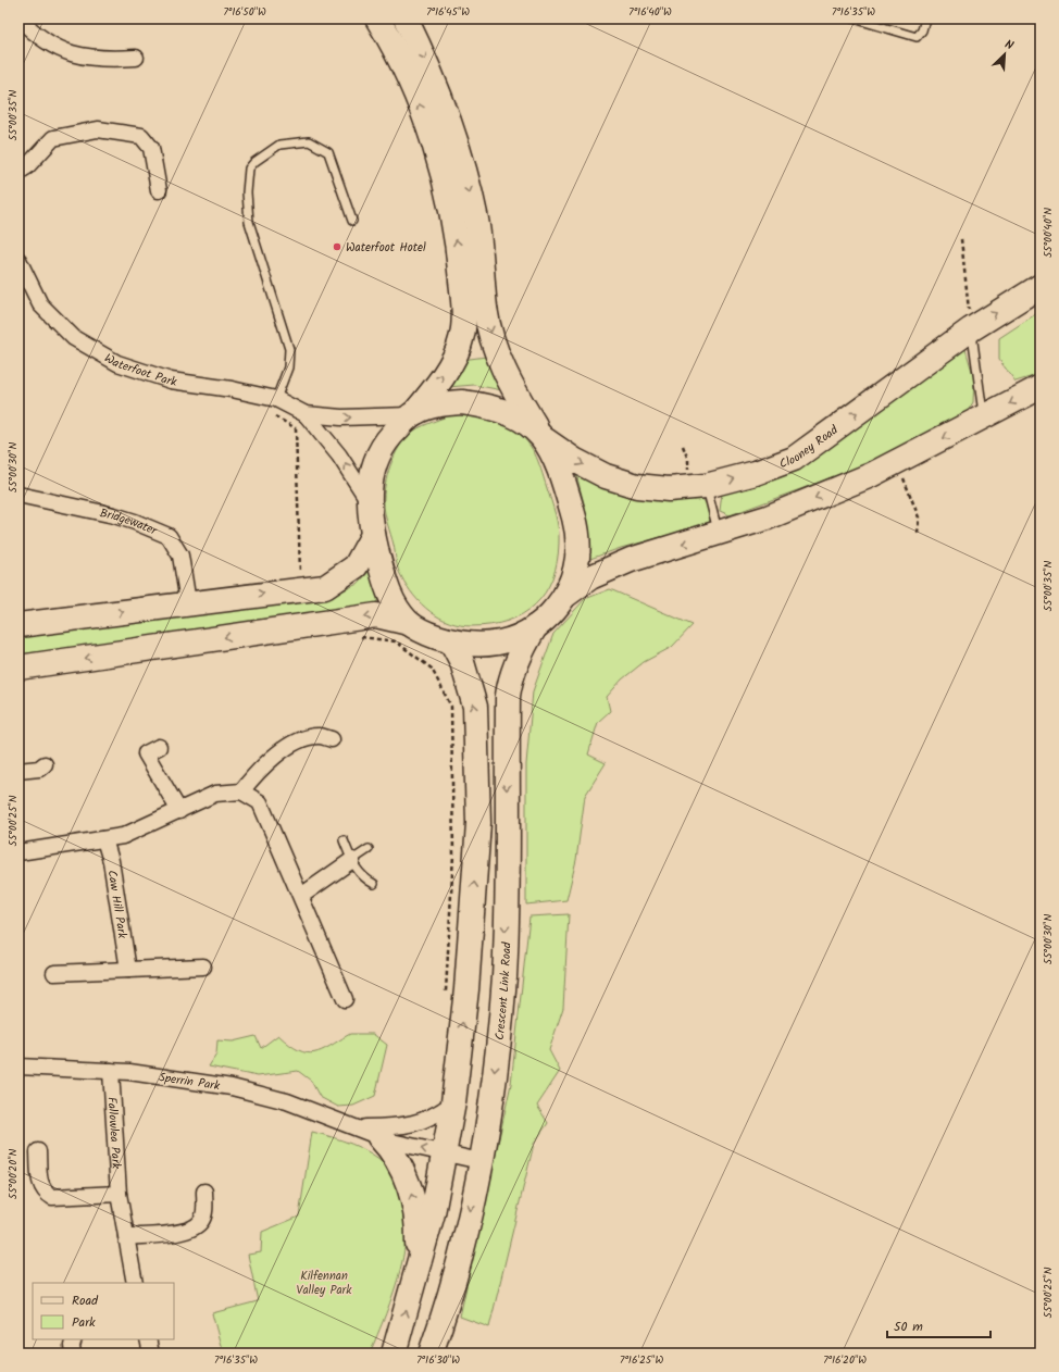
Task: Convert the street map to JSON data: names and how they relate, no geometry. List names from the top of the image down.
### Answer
{
  "streets": {
    "highway": ["Clooney Road", "Crescent Link Road"],
    "street": [
      "Waterfoot Park",
      "Bridgewater",
      "Caw Hill Park",
      "Sperrin Park",
      "Fallowlea Park"
    ]
  },
  "crossings": [
    ["Waterfoot Park", "Clooney Road"],
    ["Crescent Link Road", "Sperrin Park"],
    ["Sperrin Park", "Fallowlea Park"]
  ],
  "parks": ["Kilfennan Valley Park"],
  "places": ["Waterfoot Hotel"],
  "legend": ["Road", "Park"],
  "scale_bar": "50 m",
  "north": "top right",
  "coordinates": [
    "7°16'50\"W",
    "7°16'45\"W",
    "7°16'40\"W",
    "7°16'35\"W",
    "55°00'35\"N",
    "55°00'40\"N",
    "55°00'30\"N",
    "55°00'25\"N",
    "55°00'20\"N",
    "7°16'30\"W",
    "7°16'25\"W",
    "7°16'20\"W"
  ]
}
